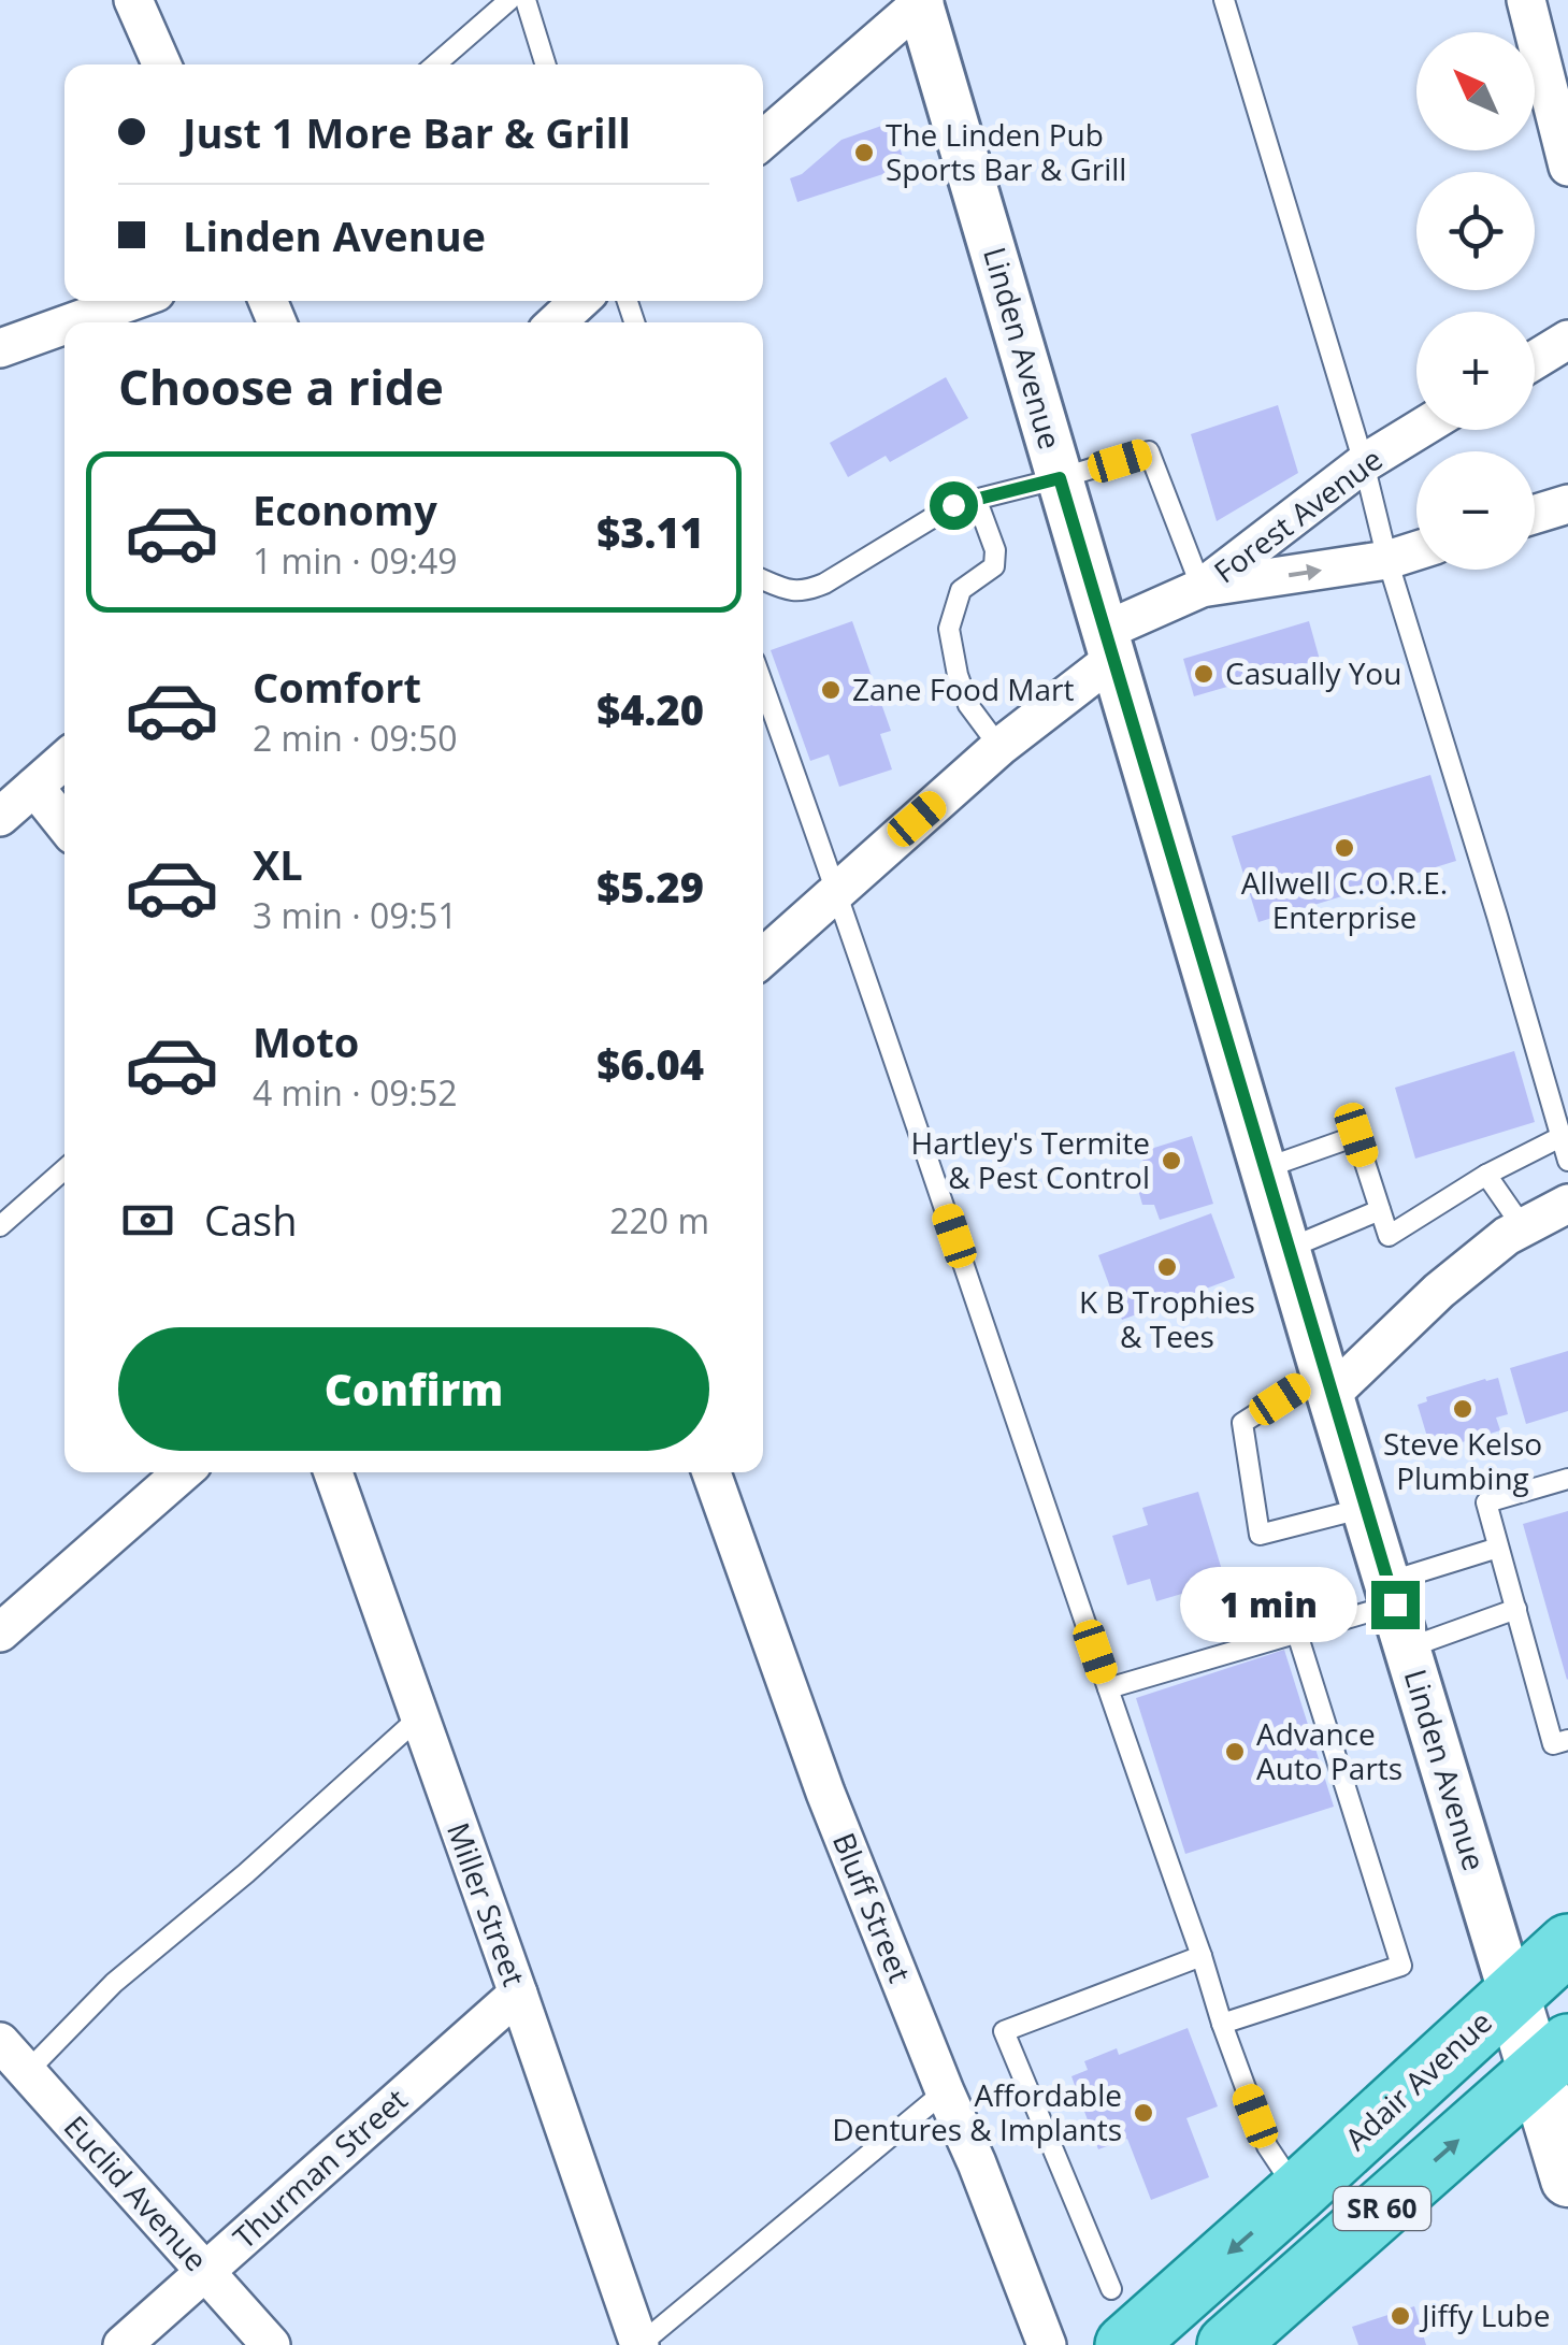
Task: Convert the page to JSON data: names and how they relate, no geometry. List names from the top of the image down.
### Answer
{
  "streets": {
    "main road": ["Linden Avenue", "Adair Avenue", "SR 60"],
    "street": [
      "Forest Avenue",
      "Miller Street",
      "Bluff Street",
      "Thurman Street",
      "Euclid Avenue"
    ]
  },
  "crossings": [
    ["Linden Avenue", "Forest Avenue"],
    ["Linden Avenue", "Adair Avenue"],
    ["Linden Avenue", "SR 60"],
    ["Miller Street", "Thurman Street"],
    ["Thurman Street", "Euclid Avenue"]
  ],
  "places": [
    "The Linden Pub Sports Bar & Grill",
    "Casually You",
    "Zane Food Mart",
    "Allwell C.O.R.E. Enterprise",
    "Hartley's Termite & Pest Control",
    "K B Trophies & Tees",
    "Steve Kelso Plumbing",
    "Advance Auto Parts",
    "Affordable Dentures & Implants",
    "Jiffy Lube"
  ],
  "north": "top left",
  "page": {
    "map_buttons": ["+", "−"],
    "banner": ["Just 1 More Bar & Grill", "Linden Avenue"],
    "heading": "Choose a ride",
    "list": [
      {
        "name": "Economy",
        "note": "1 min · 09:49",
        "value": "$3.11"
      },
      {
        "name": "Comfort",
        "note": "2 min · 09:50",
        "value": "$4.20"
      },
      {
        "name": "XL",
        "note": "3 min · 09:51",
        "value": "$5.29"
      },
      {
        "name": "Moto",
        "note": "4 min · 09:52",
        "value": "$6.04"
      }
    ],
    "pay": ["Cash", "220 m"],
    "buttons": "Confirm",
    "bubble": "1 min"
  }
}
